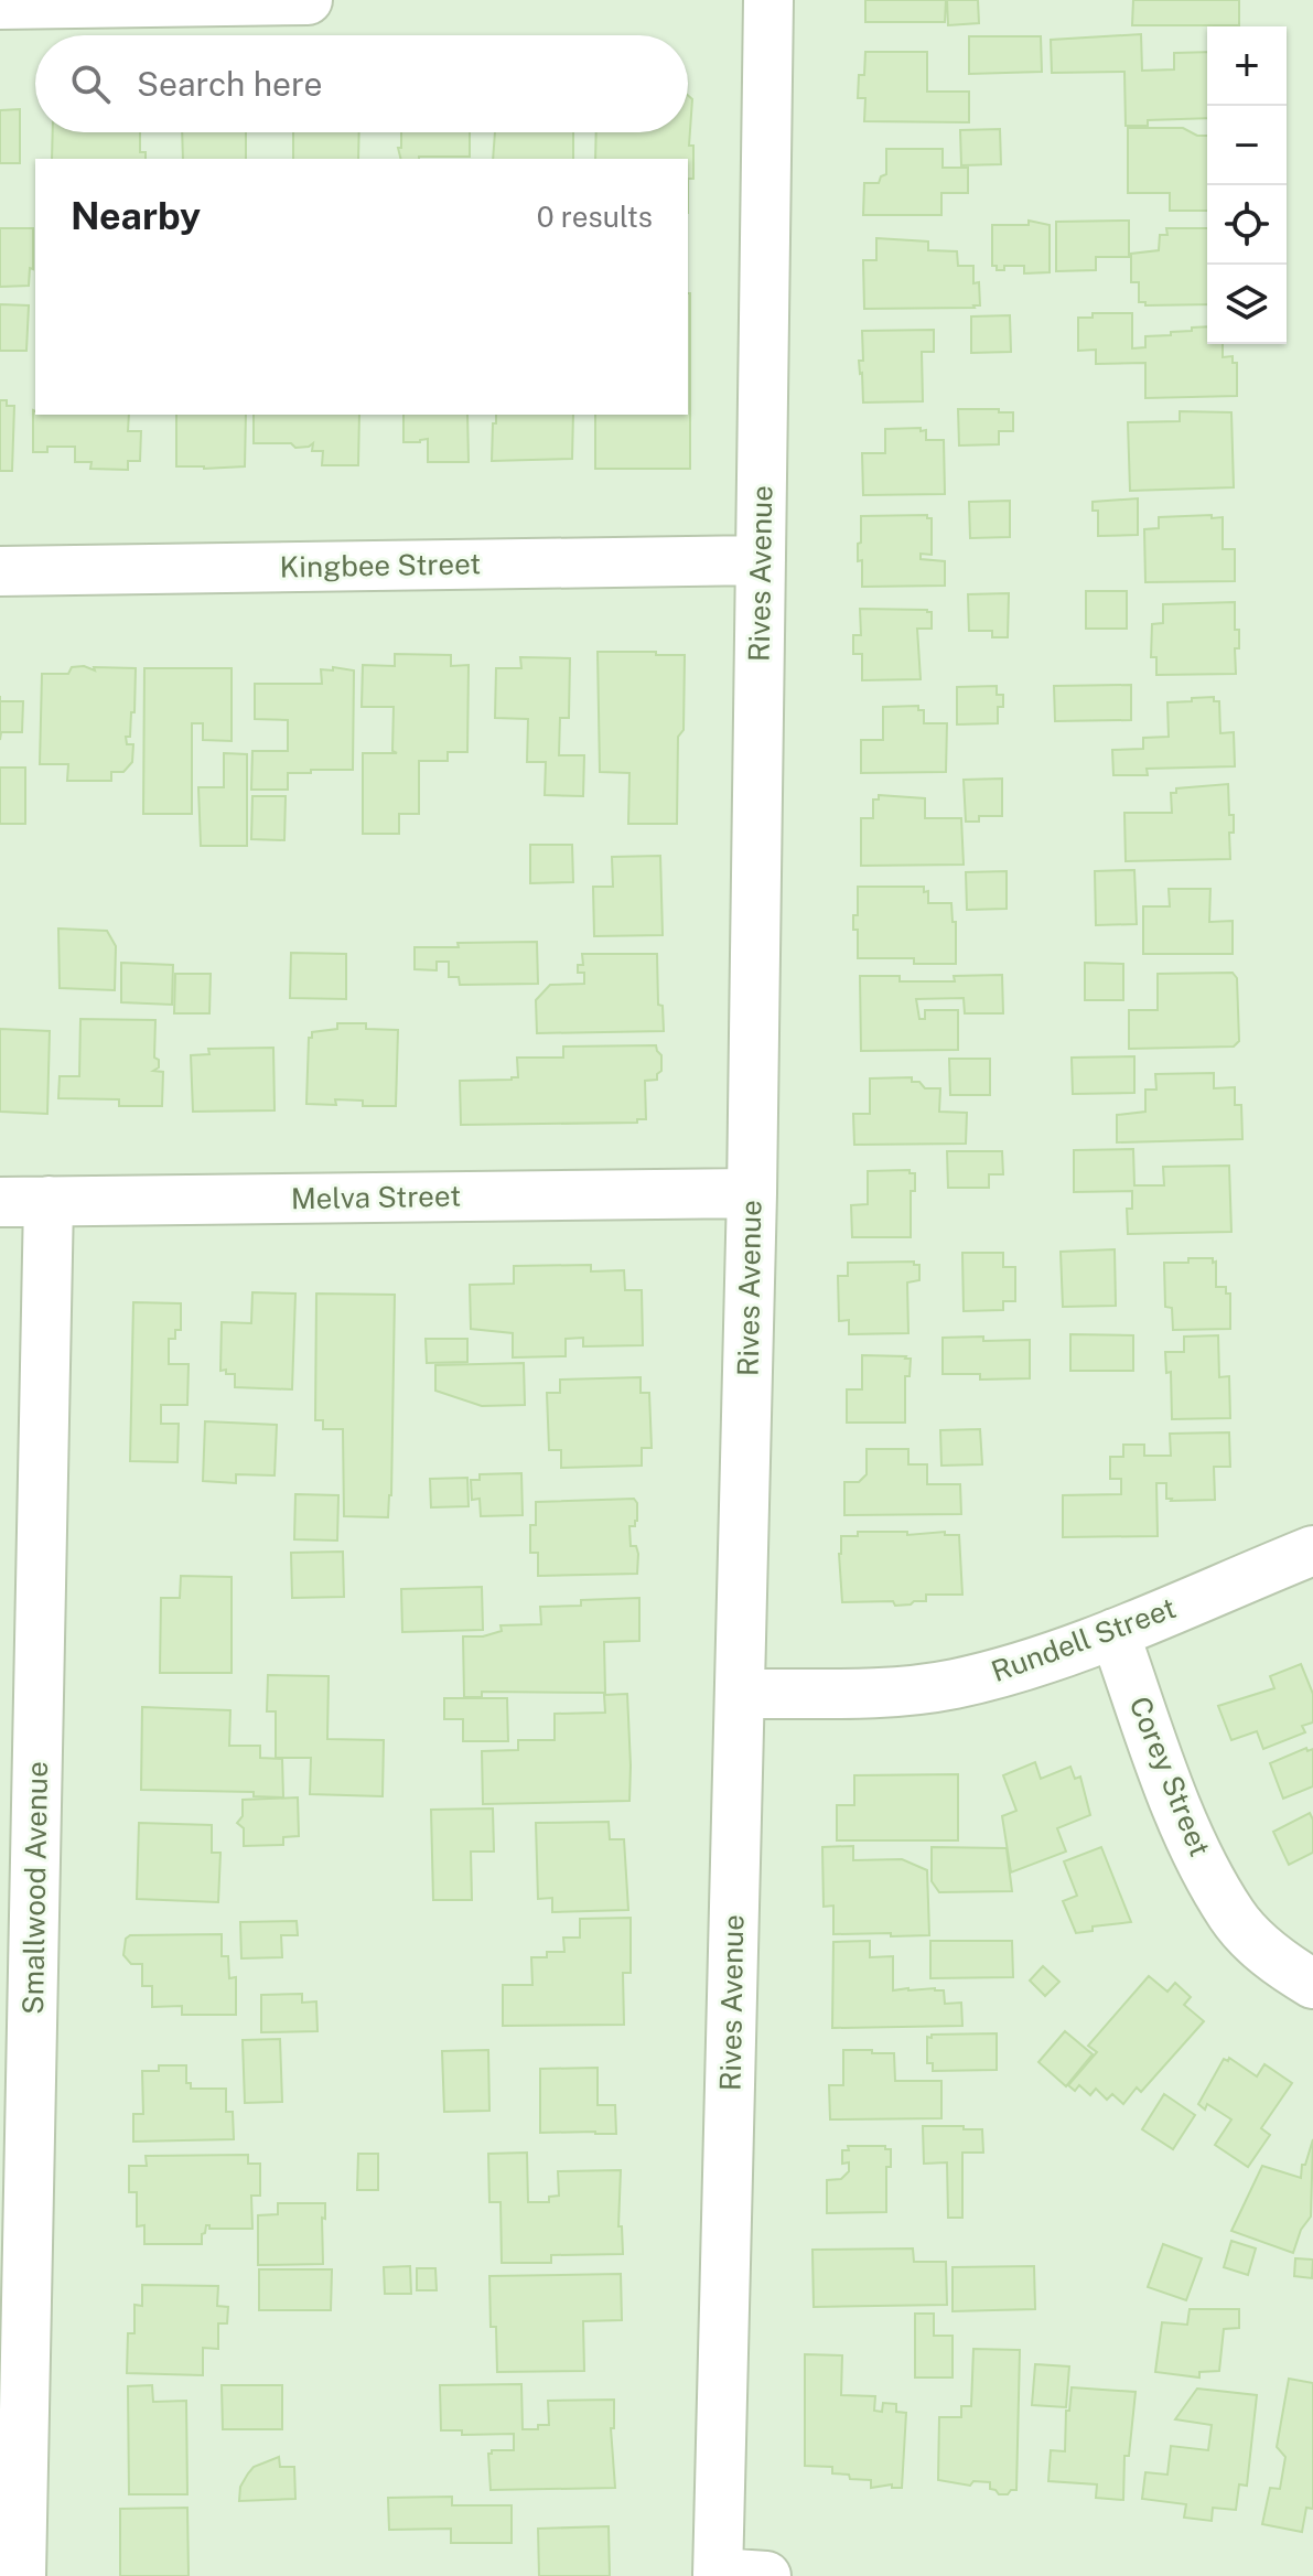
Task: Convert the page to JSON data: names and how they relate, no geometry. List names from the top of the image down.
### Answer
{
  "streets": {
    "street": [
      "Kingbee Street",
      "Rives Avenue",
      "Melva Street",
      "Rundell Street",
      "Corey Street",
      "Smallwood Avenue"
    ]
  },
  "crossings": [
    ["Kingbee Street", "Rives Avenue"],
    ["Rives Avenue", "Melva Street"],
    ["Rives Avenue", "Rundell Street"],
    ["Melva Street", "Smallwood Avenue"],
    ["Rundell Street", "Corey Street"]
  ],
  "page": {
    "map_buttons": ["+", "−"],
    "search": "Search here",
    "heading": ["Nearby", "0 results"]
  }
}
